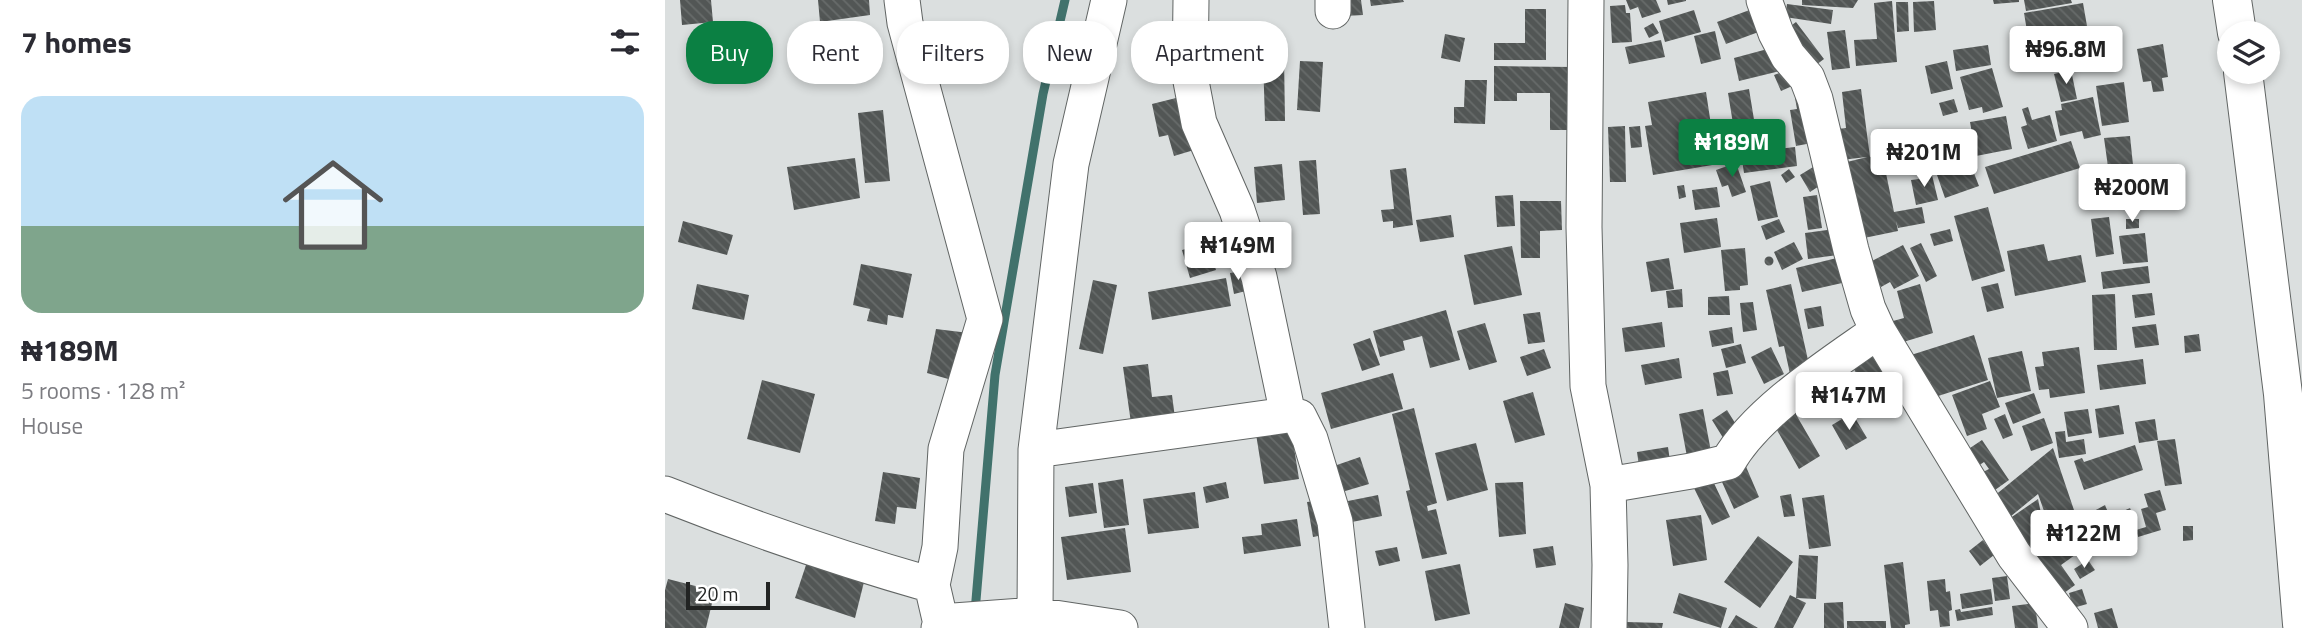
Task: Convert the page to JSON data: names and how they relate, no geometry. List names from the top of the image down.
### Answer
{
  "scale_bar": "20 m",
  "page": {
    "heading": "7 homes",
    "chip": [
      "Buy",
      "Rent",
      "Filters",
      "New",
      "Apartment"
    ],
    "price": [
      "₦96.8M",
      "₦189M",
      "₦201M",
      "₦200M",
      "₦149M",
      "₦147M",
      "₦122M"
    ],
    "list": [
      {
        "name": "₦189M",
        "note": "5 rooms · 128 m² · House"
      }
    ],
    "scale": "20 m"
  }
}
